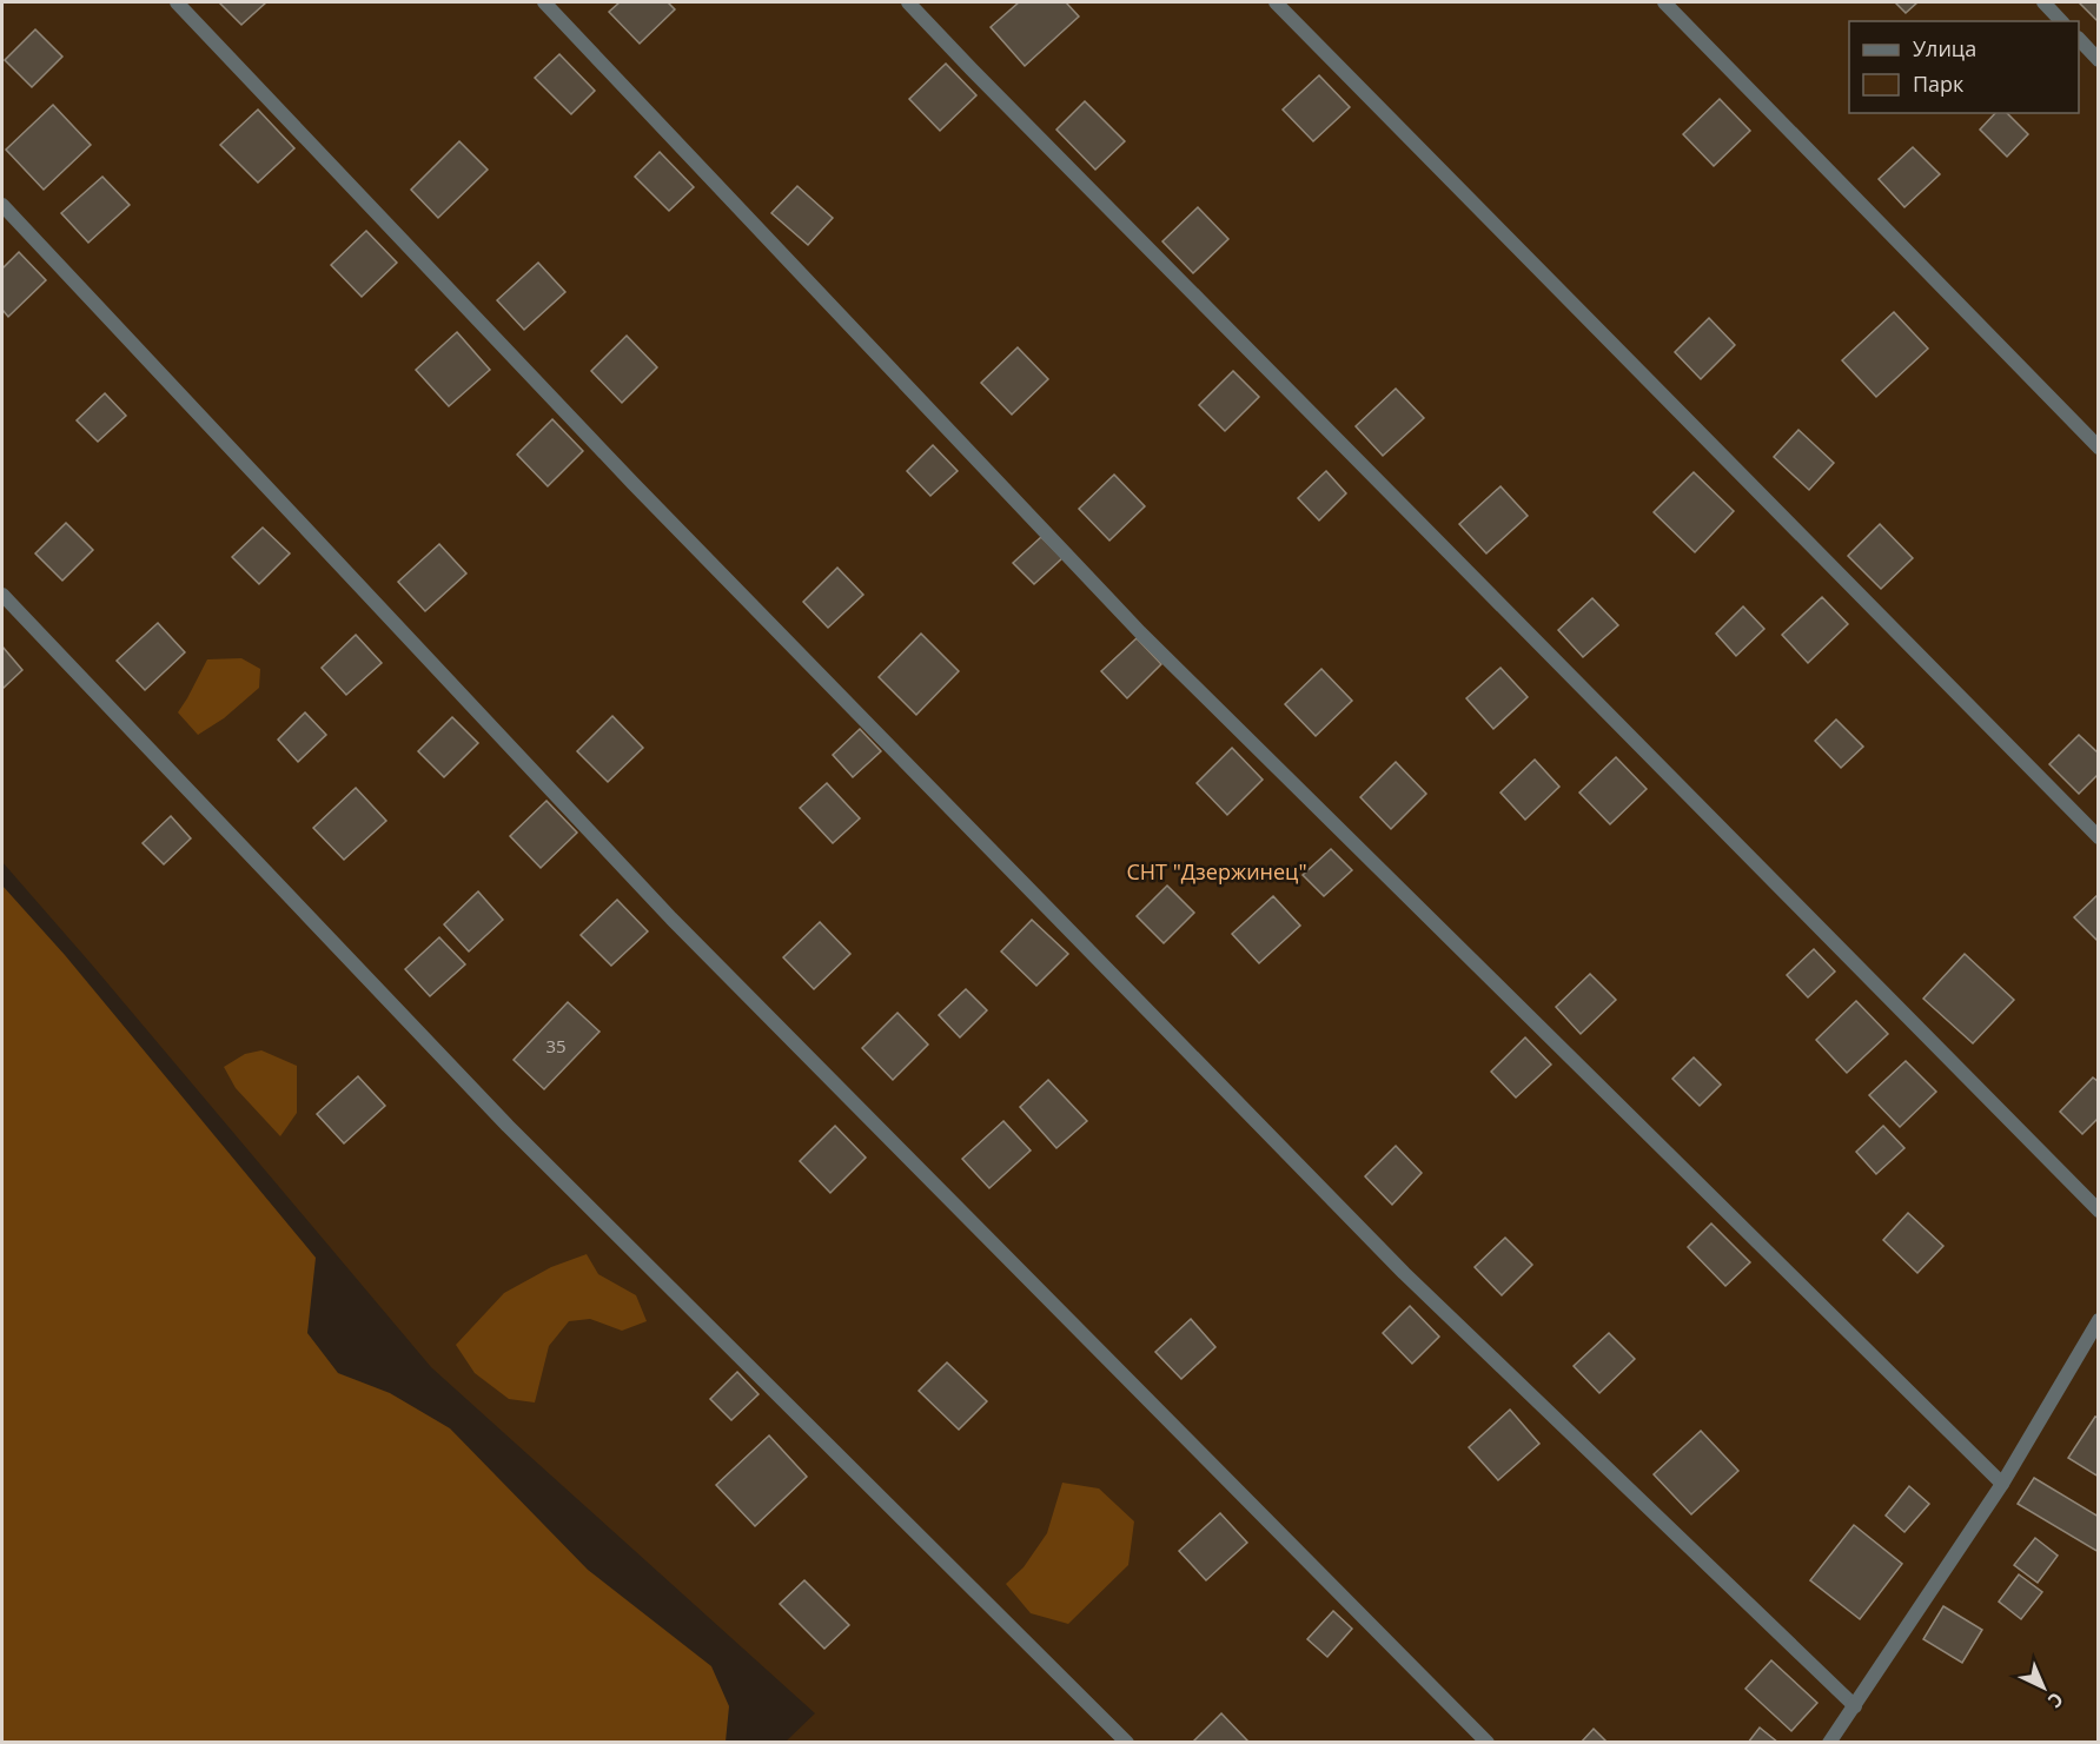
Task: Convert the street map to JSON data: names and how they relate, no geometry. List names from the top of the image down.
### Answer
{
  "parks": ["СНТ \"Дзержинец\""],
  "house_numbers": ["35"],
  "legend": ["Улица", "Парк"],
  "north": "bottom right"
}
